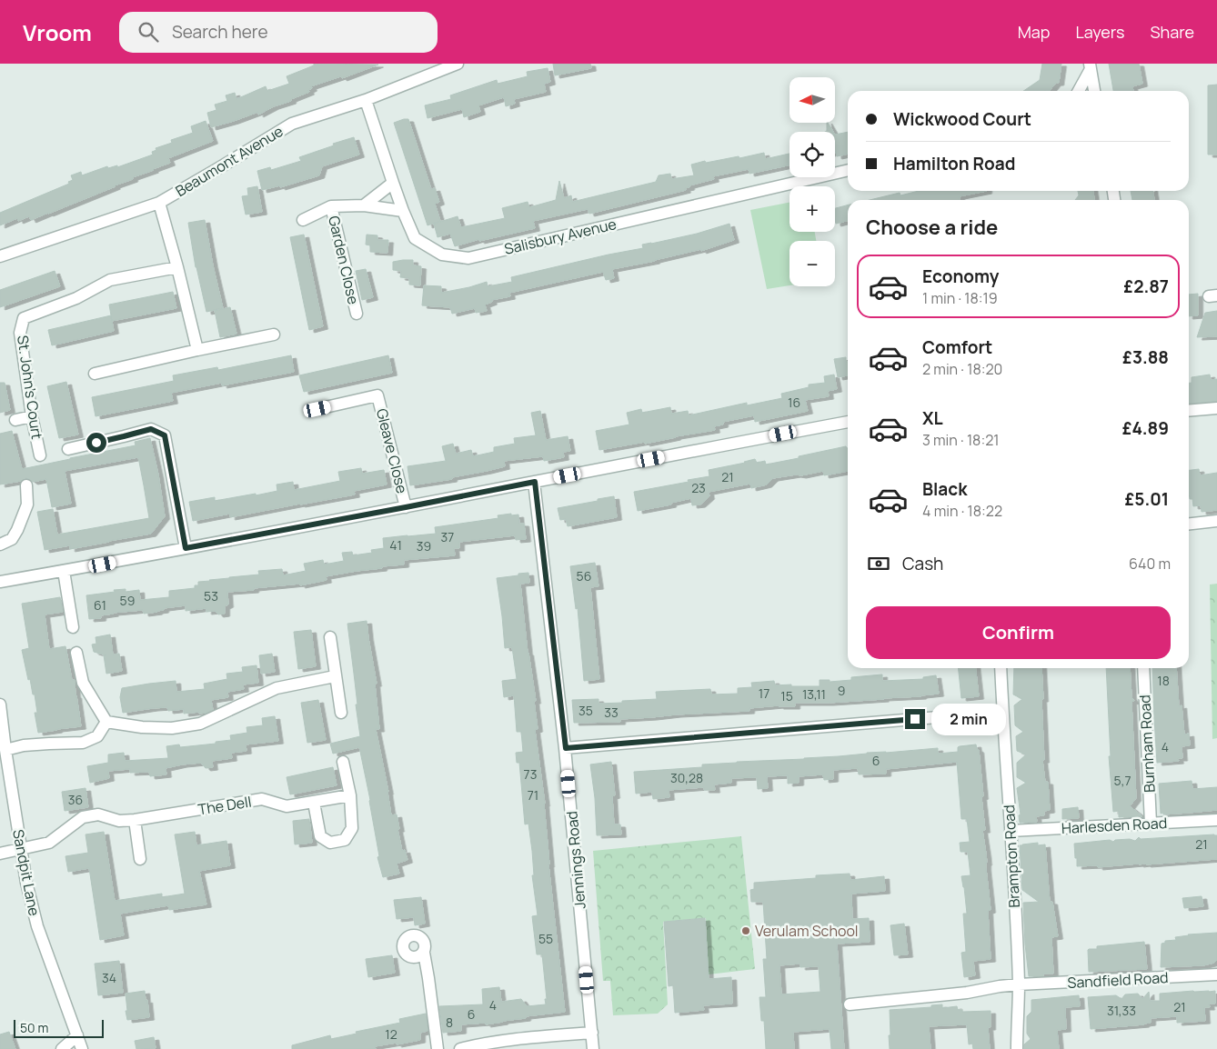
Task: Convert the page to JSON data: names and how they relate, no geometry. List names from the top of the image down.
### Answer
{
  "streets": {
    "street": [
      "Beaumont Avenue",
      "Salisbury Avenue",
      "Garden Close",
      "St. John's Court",
      "Gleave Close",
      "Burnham Road",
      "The Dell",
      "Harlesden Road",
      "Brampton Road",
      "Jennings Road",
      "Sandpit Lane",
      "Sandfield Road"
    ]
  },
  "crossings": [
    ["Beaumont Avenue", "Salisbury Avenue"],
    ["Salisbury Avenue", "Garden Close"],
    ["Burnham Road", "Harlesden Road"],
    ["The Dell", "Sandpit Lane"],
    ["Harlesden Road", "Brampton Road"],
    ["Brampton Road", "Sandfield Road"]
  ],
  "places": ["Verulam School"],
  "house_numbers": [
    "16",
    "21",
    "23",
    "37",
    "41",
    "39",
    "56",
    "53",
    "59",
    "61",
    "18",
    "9",
    "17",
    "13,11",
    "15",
    "35",
    "33",
    "4",
    "6",
    "73",
    "30,28",
    "5,7",
    "71",
    "36",
    "21",
    "55",
    "34",
    "4",
    "21",
    "31,33",
    "6",
    "8",
    "12"
  ],
  "scale_bar": "50 m",
  "north": "left",
  "page": {
    "header": "Vroom",
    "search": "Search here",
    "nav": ["Map", "Layers", "Share"],
    "map_buttons": ["+", "−"],
    "banner": ["Wickwood Court", "Hamilton Road"],
    "heading": "Choose a ride",
    "list": [
      {
        "name": "Economy",
        "note": "1 min · 18:19",
        "value": "£2.87"
      },
      {
        "name": "Comfort",
        "note": "2 min · 18:20",
        "value": "£3.88"
      },
      {
        "name": "XL",
        "note": "3 min · 18:21",
        "value": "£4.89"
      },
      {
        "name": "Black",
        "note": "4 min · 18:22",
        "value": "£5.01"
      }
    ],
    "pay": ["Cash", "640 m"],
    "buttons": "Confirm",
    "bubble": "2 min",
    "scale": "50 m"
  }
}
